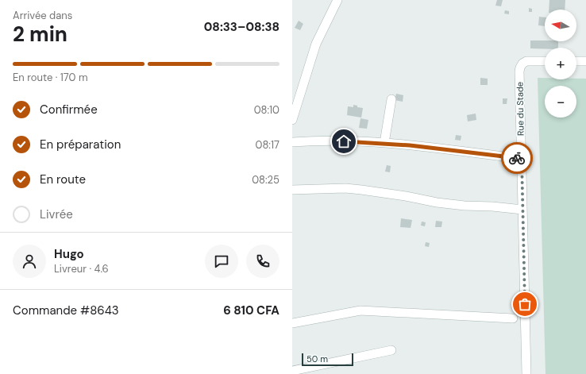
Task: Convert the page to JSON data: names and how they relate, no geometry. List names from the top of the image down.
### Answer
{
  "streets": {
    "street": ["Rue du Stade"]
  },
  "scale_bar": "50 m",
  "north": "left",
  "page": {
    "heading": ["2 min", "Arrivée dans", "08:33–08:38"],
    "panel": [
      "Hugo",
      "Livreur · 4.6",
      "Commande #8643",
      "6 810 CFA"
    ],
    "map_buttons": ["+", "−"],
    "bar": "En route · 170 m",
    "list": [
      ["Confirmée", "08:10"],
      ["En préparation", "08:17"],
      ["En route", "08:25"],
      "Livrée"
    ],
    "scale": "50 m"
  }
}
